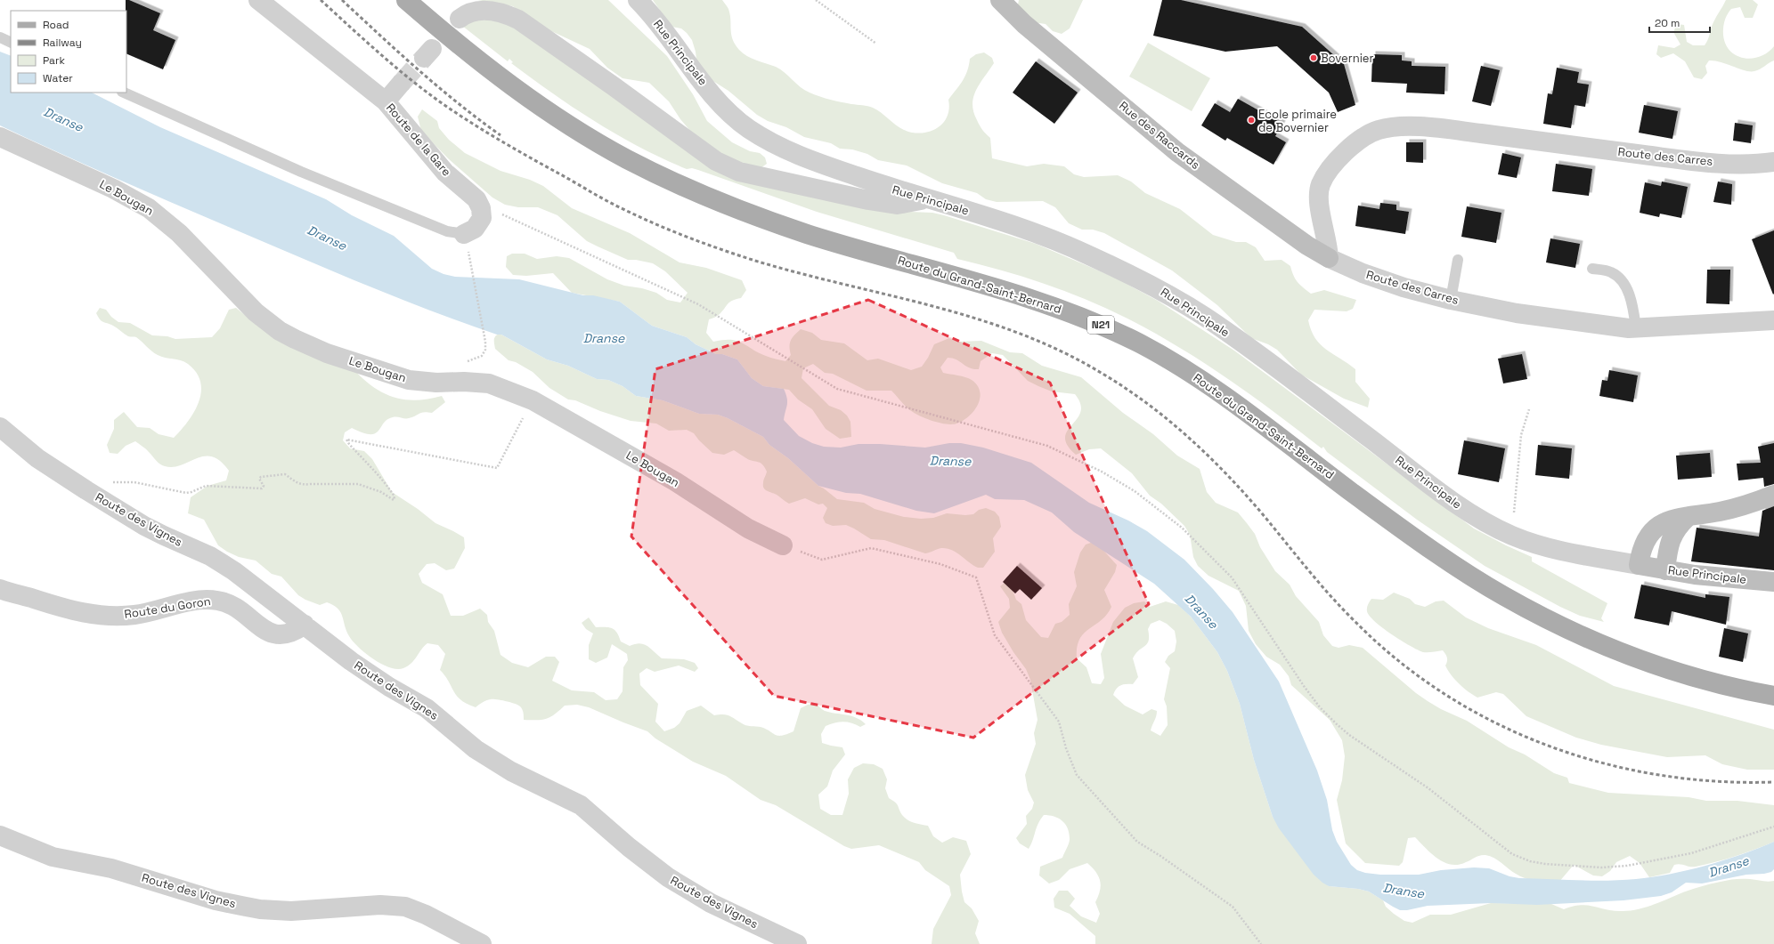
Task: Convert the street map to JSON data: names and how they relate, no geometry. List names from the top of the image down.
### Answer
{
  "streets": {
    "main road": ["Route du Grand-Saint-Bernard", "N21"],
    "street": [
      "Rue Principale",
      "Rue des Raccards",
      "Route de la Gare",
      "Route des Carres",
      "Le Bougan",
      "Route des Vignes",
      "Route du Goron"
    ]
  },
  "crossings": [
    ["Rue des Raccards", "Route des Carres"],
    ["Route des Vignes", "Route du Goron"]
  ],
  "water": ["Dranse"],
  "places": ["Bovernier", "Ecole primaire de Bovernier"],
  "legend": [
    "Road",
    "Railway",
    "Park",
    "Water"
  ],
  "scale_bar": "20 m"
}
